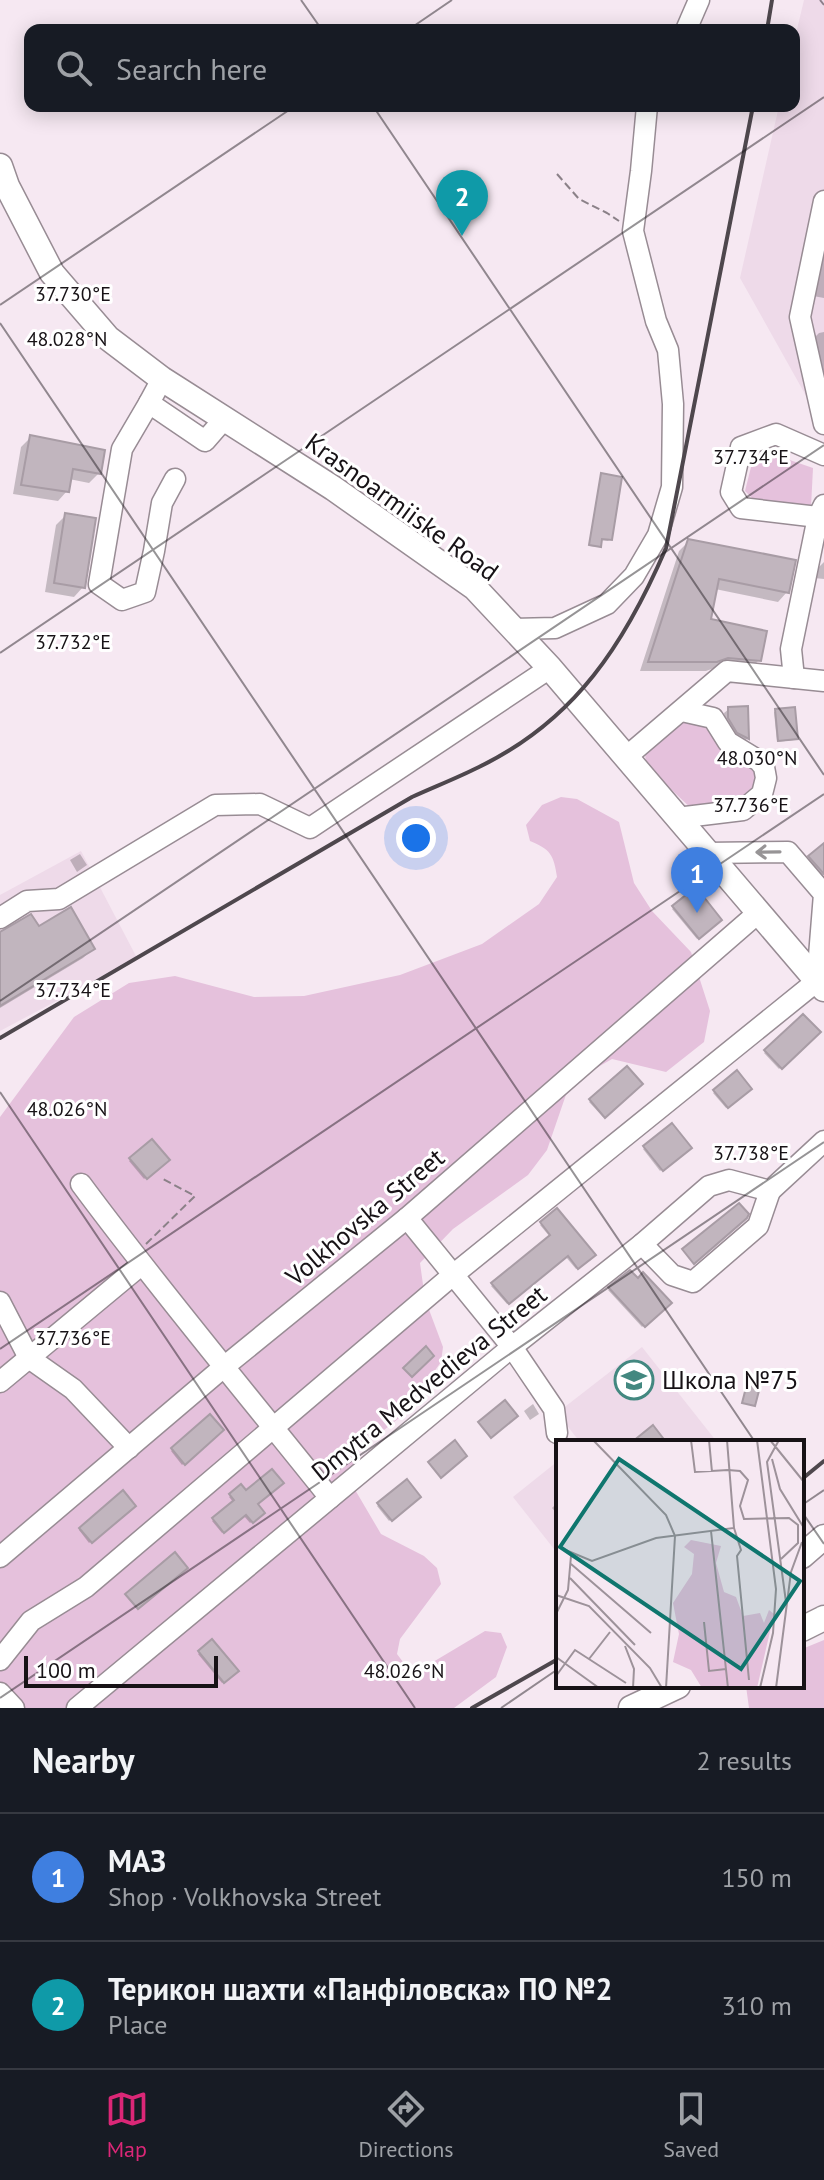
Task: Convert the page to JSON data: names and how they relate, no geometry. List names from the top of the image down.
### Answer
{
  "streets": {
    "main road": ["Krasnoarmiiske Road"],
    "street": ["Volkhovska Street", "Dmytra Medvedieva Street"]
  },
  "crossings": [
    ["Krasnoarmiiske Road", "Volkhovska Street"]
  ],
  "places": {
    "school or university": ["Школа №75"]
  },
  "scale_bar": "100 m",
  "page": {
    "search": "Search here",
    "pins": ["2", "1"],
    "scale": "100 m",
    "heading": ["Nearby", "2 results"],
    "list": [
      {
        "mark": "1",
        "name": "МАЗ",
        "note": "Shop · Volkhovska Street",
        "value": "150 m"
      },
      {
        "mark": "2",
        "name": "Терикон шахти «Панфiловска» ПО №2",
        "note": "Place",
        "value": "310 m"
      }
    ],
    "nav": ["Map", "Directions", "Saved"]
  },
  "coordinates": [
    "37.730°E",
    "48.028°N",
    "37.734°E",
    "37.732°E",
    "48.030°N",
    "37.736°E",
    "48.026°N",
    "37.738°E"
  ]
}
